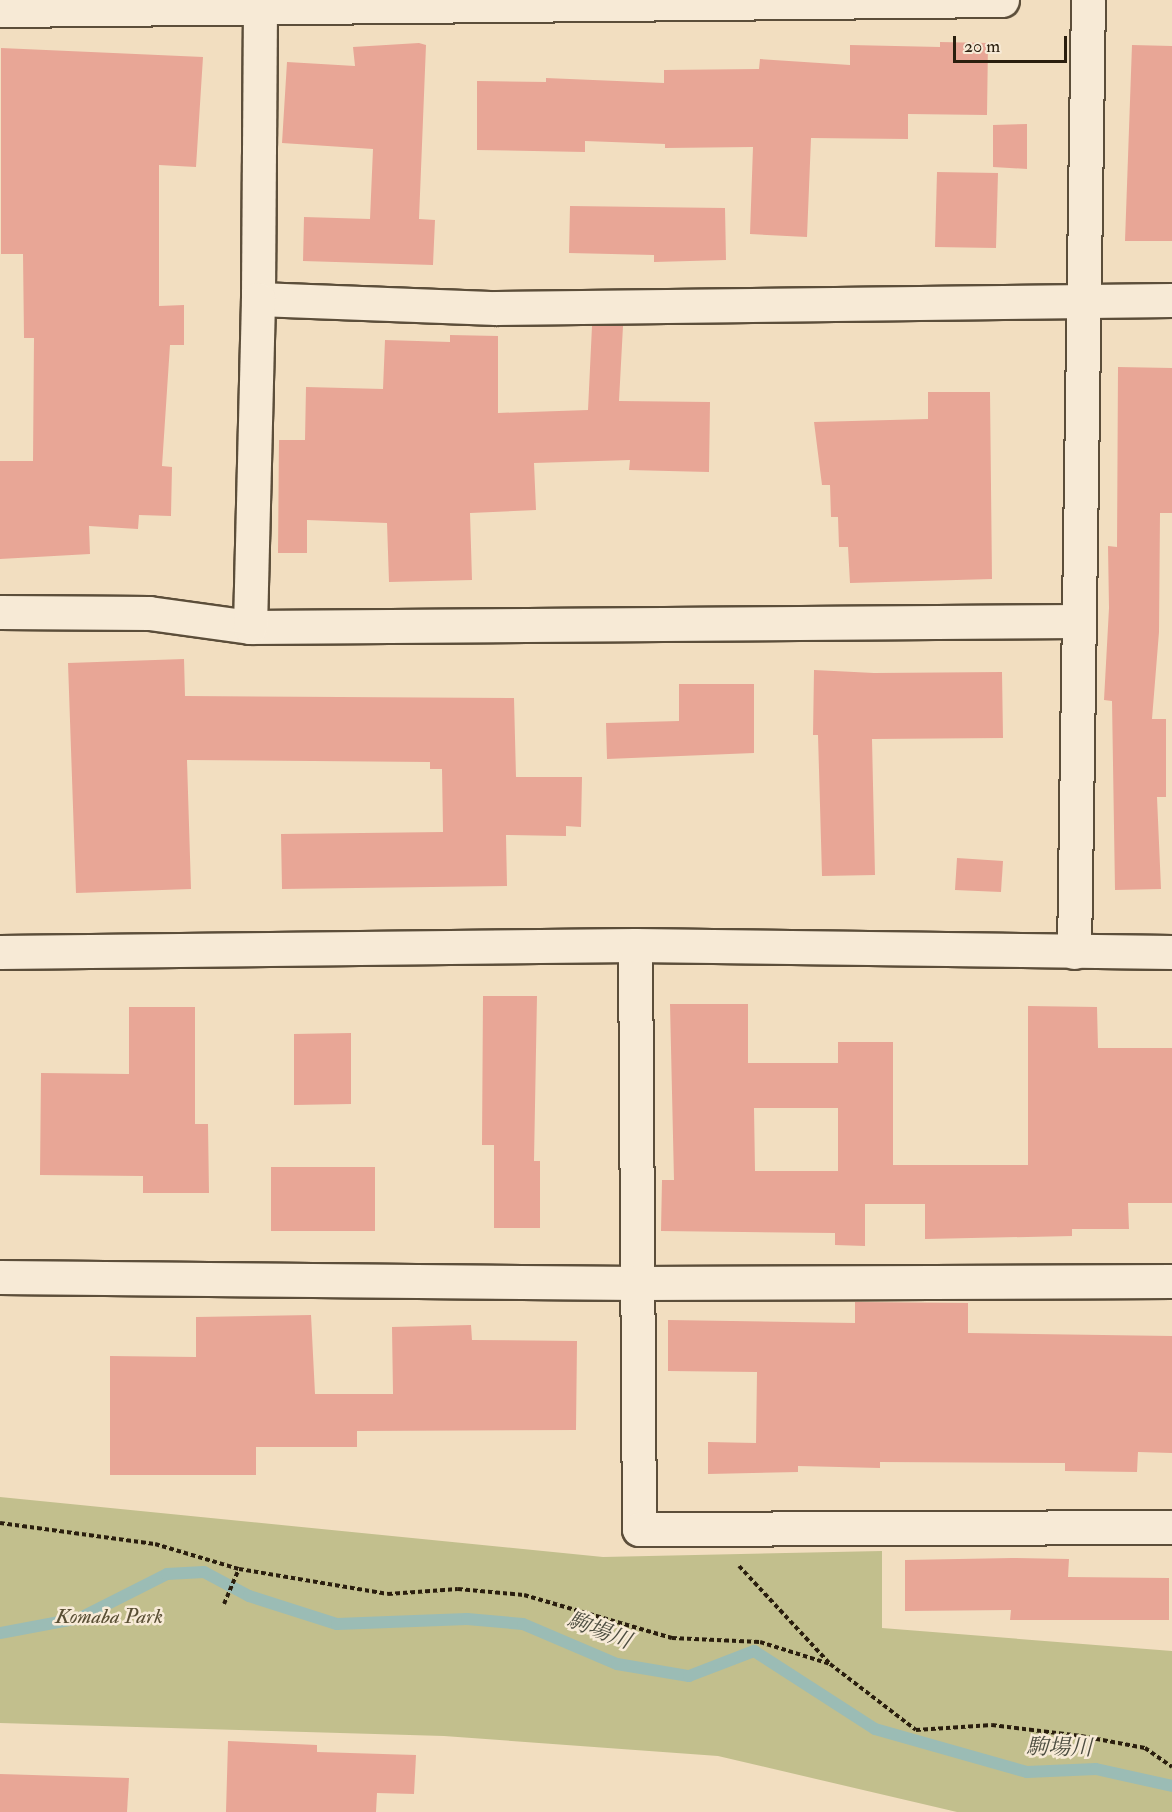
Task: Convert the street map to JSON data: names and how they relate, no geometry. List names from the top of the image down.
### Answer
{
  "water": ["駒場川"],
  "parks": ["Komaba Park"],
  "scale_bar": "20 m"
}
